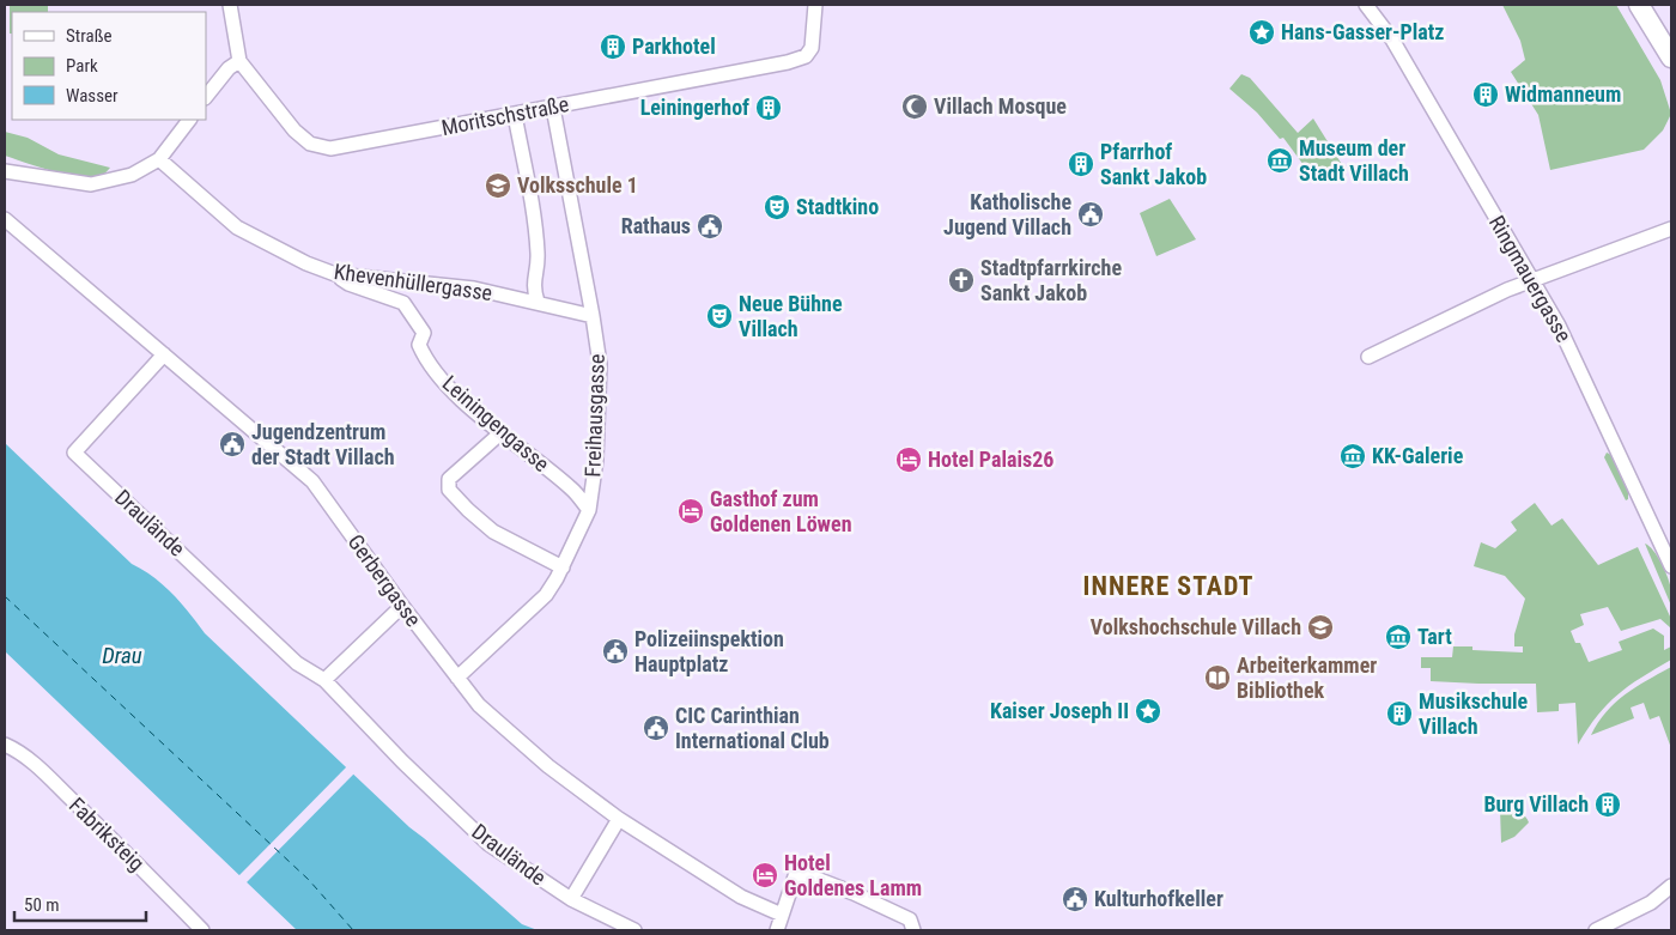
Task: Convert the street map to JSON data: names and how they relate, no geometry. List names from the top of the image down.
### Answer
{
  "streets": {
    "street": [
      "Moritschstraße",
      "Ringmauergasse",
      "Khevenhüllergasse",
      "Freihausgasse",
      "Leiningengasse",
      "Draulände",
      "Gerbergasse",
      "Fabriksteig"
    ]
  },
  "crossings": [
    ["Moritschstraße", "Freihausgasse"],
    ["Khevenhüllergasse", "Freihausgasse"],
    ["Khevenhüllergasse", "Leiningengasse"],
    ["Freihausgasse", "Leiningengasse"],
    ["Freihausgasse", "Gerbergasse"],
    ["Draulände", "Gerbergasse"]
  ],
  "districts": ["INNERE STADT"],
  "water": ["Drau"],
  "places": {
    "place": ["Hans-Gasser-Platz", "Kaiser Joseph II"],
    "building": [
      "Parkhotel",
      "Widmanneum",
      "Leiningerhof",
      "Pfarrhof Sankt Jakob",
      "Musikschule Villach",
      "Burg Villach"
    ],
    "mosque": ["Villach Mosque"],
    "museum": ["Museum der Stadt Villach", "KK-Galerie", "Tart"],
    "school or university": ["Volksschule 1", "Volkshochschule Villach"],
    "theatre": ["Stadtkino", "Neue Bühne Villach"],
    "public building": [
      "Katholische Jugend Villach",
      "Rathaus",
      "Jugendzentrum der Stadt Villach",
      "Polizeiinspektion Hauptplatz",
      "CIC Carinthian International Club",
      "Kulturhofkeller"
    ],
    "church": ["Stadtpfarrkirche Sankt Jakob"],
    "hotel": ["Hotel Palais26", "Gasthof zum Goldenen Löwen", "Hotel Goldenes Lamm"],
    "library": ["Arbeiterkammer Bibliothek"]
  },
  "legend": ["Straße", "Park", "Wasser"],
  "scale_bar": "50 m"
}
